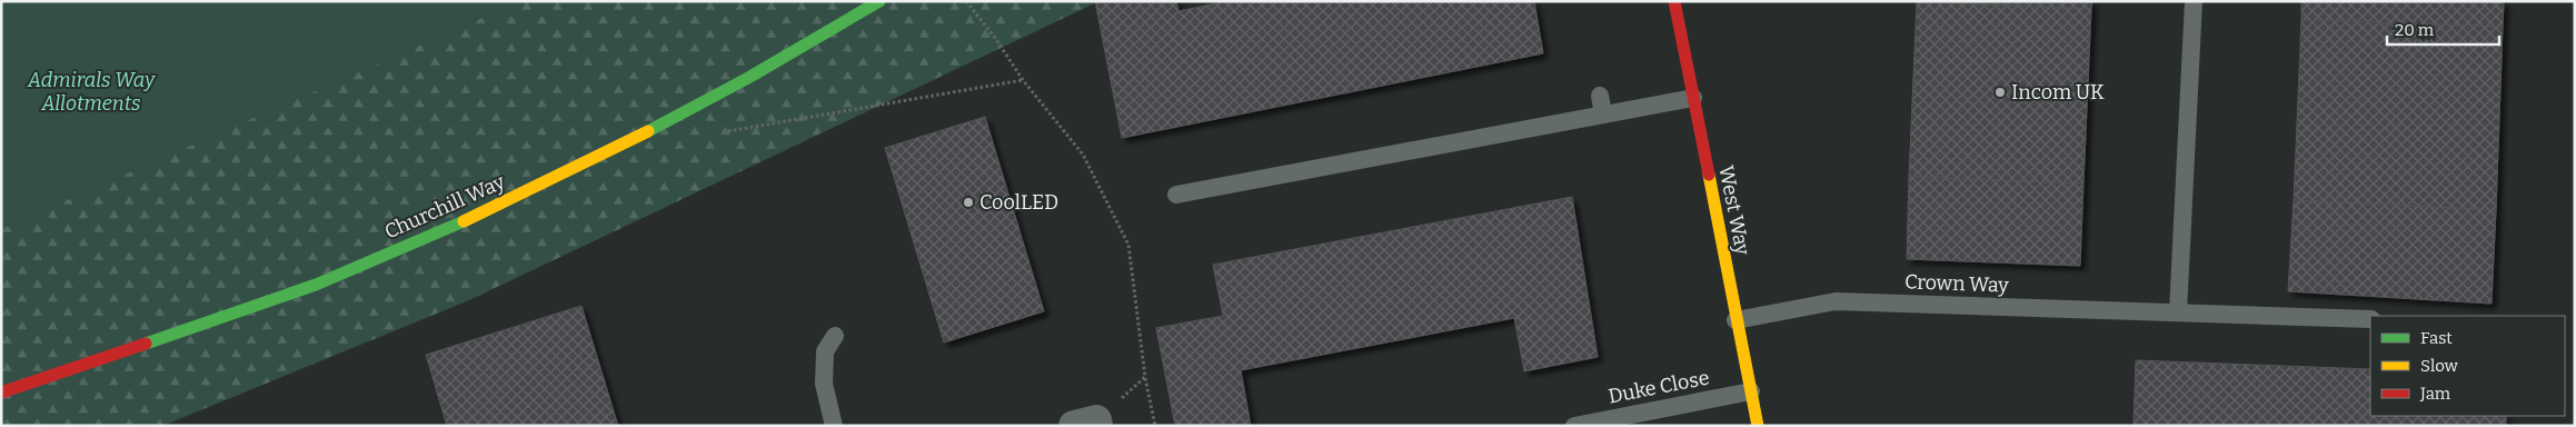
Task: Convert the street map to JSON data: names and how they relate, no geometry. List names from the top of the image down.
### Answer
{
  "streets": {
    "main road": ["Churchill Way", "West Way"],
    "lane": ["Crown Way", "Duke Close"]
  },
  "crossings": [
    ["West Way", "Crown Way"],
    ["West Way", "Duke Close"]
  ],
  "parks": ["Admirals Way Allotments"],
  "places": ["Incom UK", "CoolLED"],
  "legend": ["Fast", "Slow", "Jam"],
  "scale_bar": "20 m"
}
